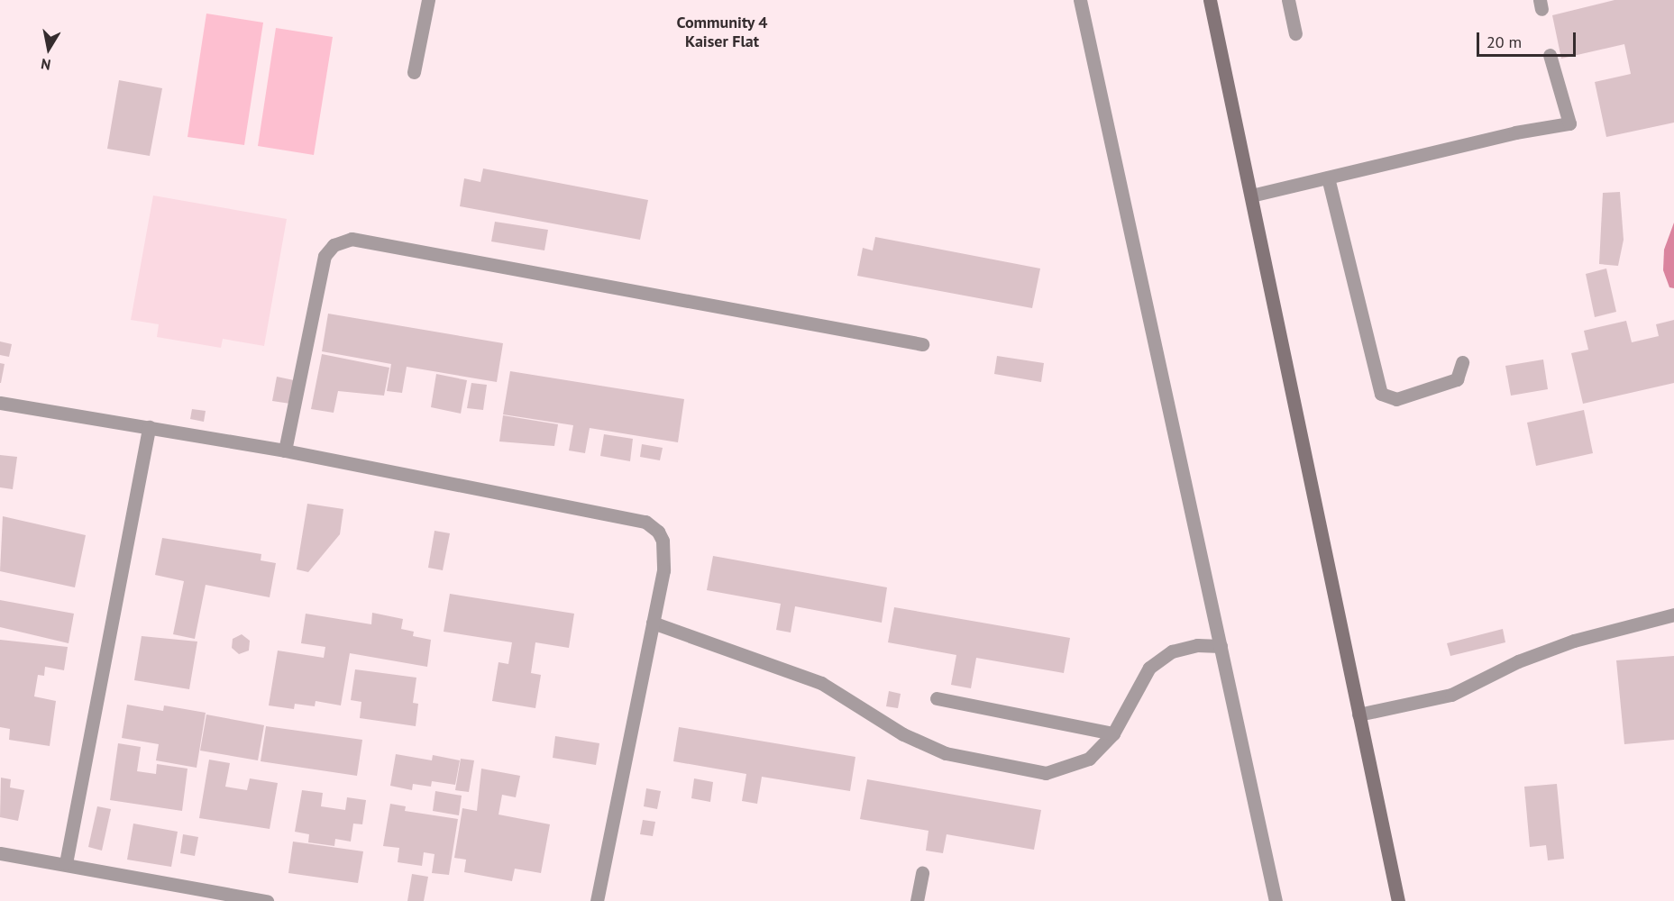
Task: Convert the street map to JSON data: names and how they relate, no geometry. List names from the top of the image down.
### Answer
{
  "districts": ["Community 4 Kaiser Flat"],
  "scale_bar": "20 m",
  "north": "bottom"
}
